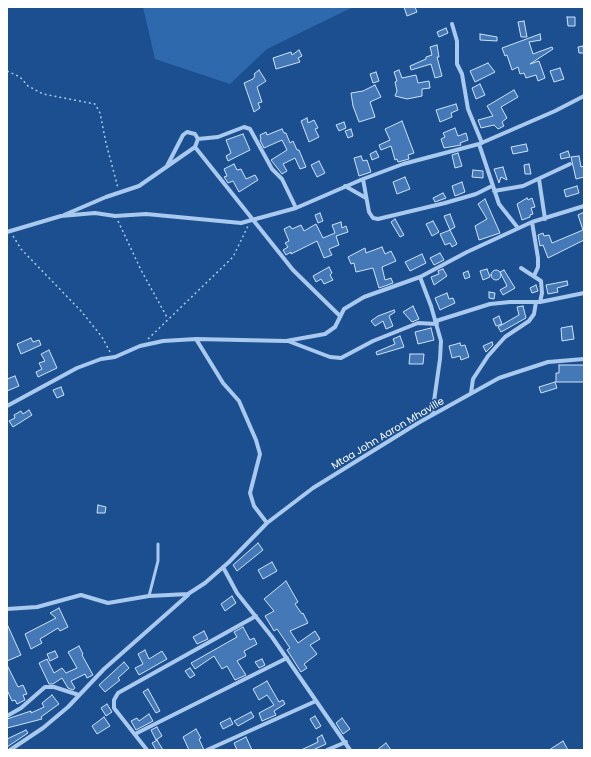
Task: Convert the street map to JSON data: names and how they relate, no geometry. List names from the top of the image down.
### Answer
{
  "streets": {
    "street": ["Mtaa John Aaron Mhaville"]
  }
}
